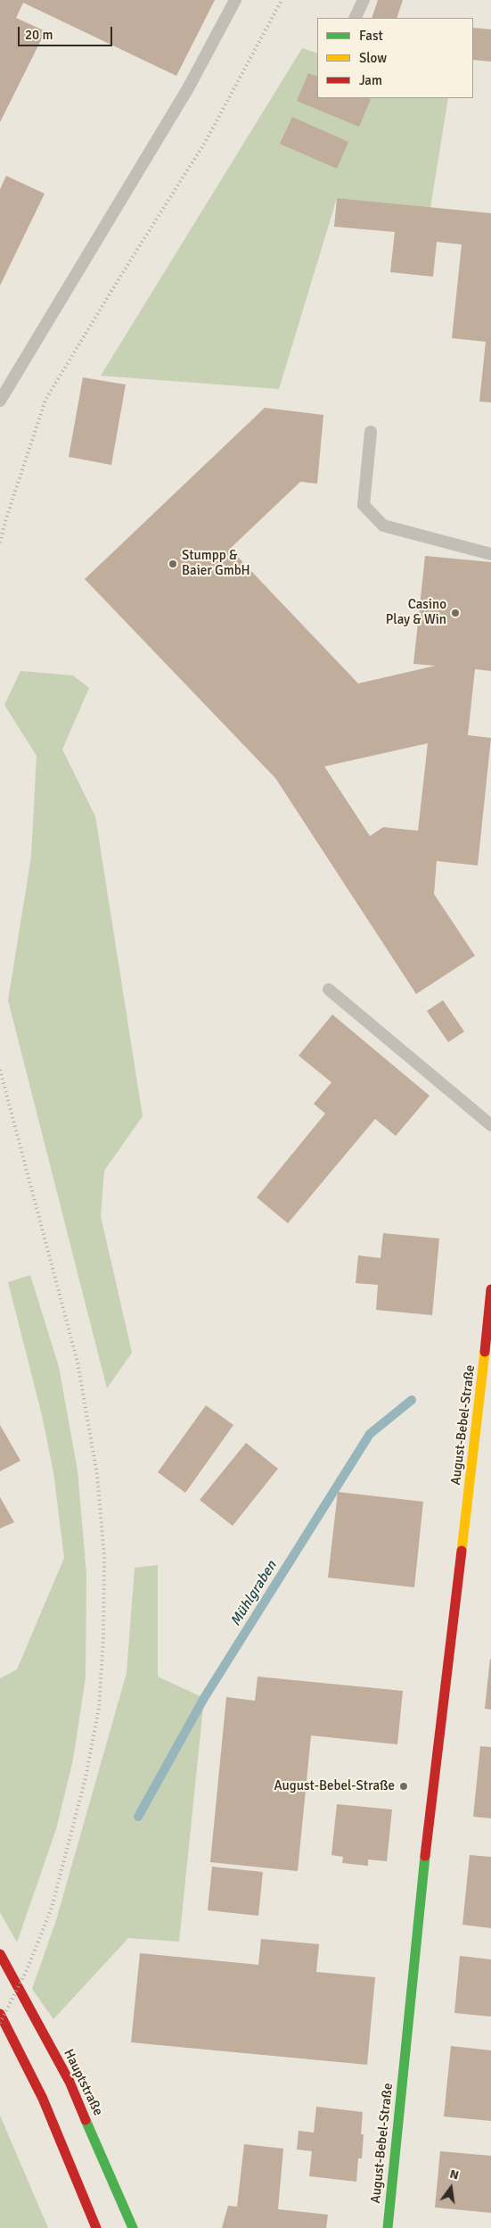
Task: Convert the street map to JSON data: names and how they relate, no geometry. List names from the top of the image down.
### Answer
{
  "streets": {
    "street": ["August-Bebel-Straße", "Hauptstraße"]
  },
  "water": ["Mühlgraben"],
  "places": ["Stumpp & Baier GmbH", "Casino Play & Win", "August-Bebel-Straße"],
  "legend": ["Fast", "Slow", "Jam"],
  "scale_bar": "20 m",
  "north": "top"
}
